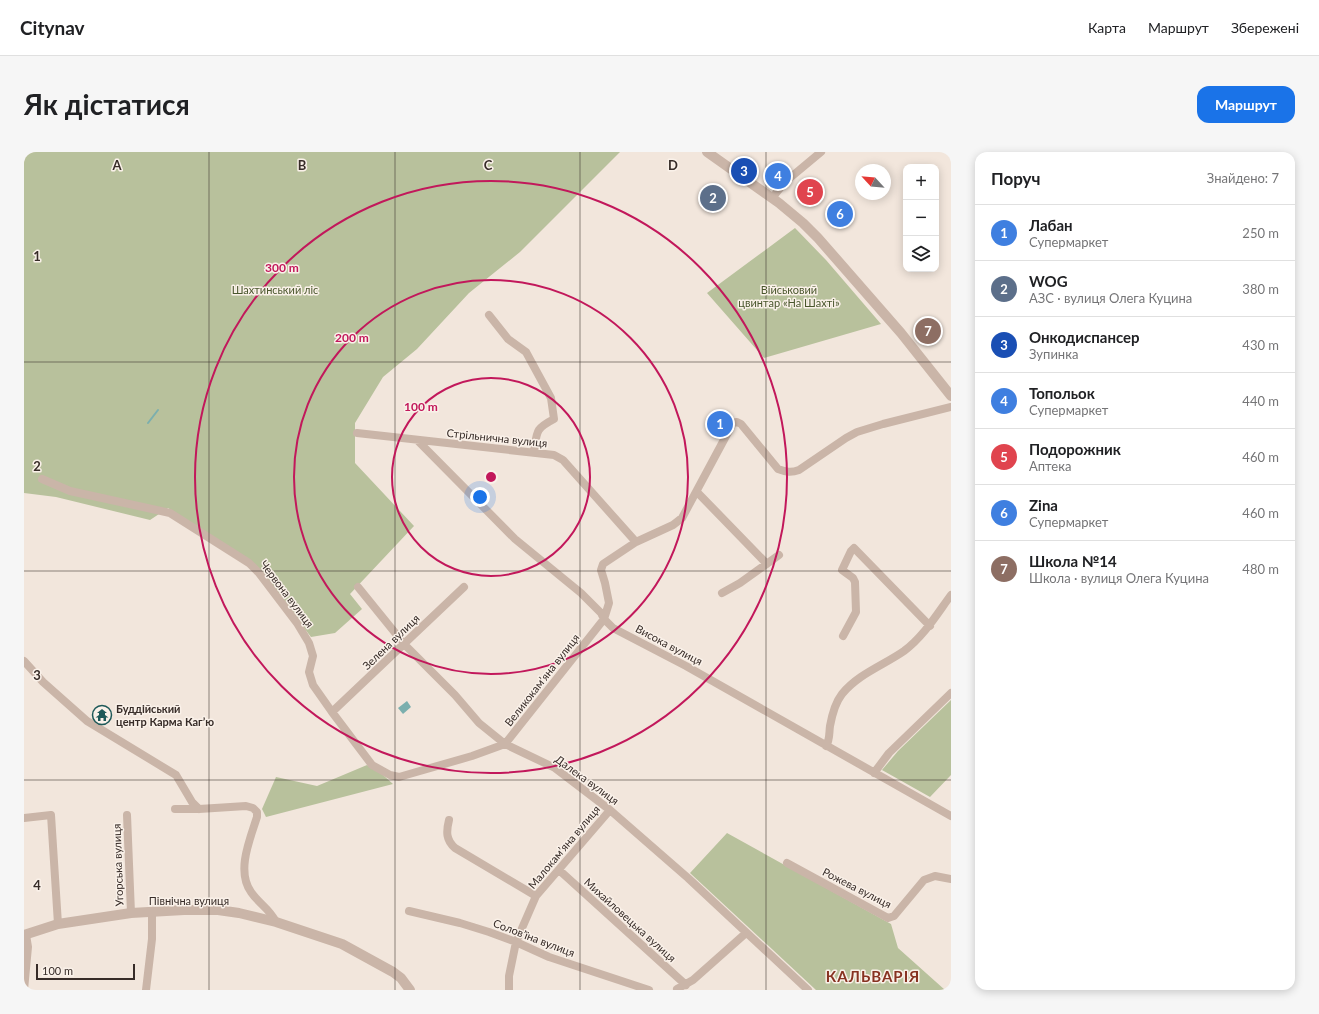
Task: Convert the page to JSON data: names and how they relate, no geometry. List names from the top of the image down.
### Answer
{
  "streets": {
    "street": [
      "Стрільнична вулиця",
      "Червона вулиця",
      "Зелена вулиця",
      "Висока вулиця",
      "Великокамʼяна вулиця",
      "Далека вулиця",
      "Малокамʼяна вулиця",
      "Угорська вулиця",
      "Рожева вулиця",
      "Північна вулиця",
      "Михайловецька вулиця",
      "Соловʼїна вулиця"
    ]
  },
  "crossings": [
    ["Стрільнична вулиця", "Висока вулиця"],
    ["Стрільнична вулиця", "Великокамʼяна вулиця"],
    ["Червона вулиця", "Зелена вулиця"],
    ["Червона вулиця", "Великокамʼяна вулиця"],
    ["Зелена вулиця", "Далека вулиця"],
    ["Висока вулиця", "Великокамʼяна вулиця"],
    ["Великокамʼяна вулиця", "Далека вулиця"],
    ["Далека вулиця", "Малокамʼяна вулиця"],
    ["Малокамʼяна вулиця", "Михайловецька вулиця"],
    ["Малокамʼяна вулиця", "Соловʼїна вулиця"],
    ["Угорська вулиця", "Північна вулиця"]
  ],
  "districts": ["КАЛЬВАРІЯ"],
  "parks": ["Шахтинський ліс", "Військовий цвинтар «На Шахті»"],
  "places": {
    "temple": ["Буддійський центр Карма Кагʼю"]
  },
  "scale_bar": "100 m",
  "north": "top left",
  "page": {
    "header": "Citynav",
    "nav": ["Карта", "Маршрут", "Збережені"],
    "buttons": "Маршрут",
    "title": "Як дістатися",
    "heading": ["Поруч", "Знайдено: 7"],
    "pins": [
      "3",
      "4",
      "5",
      "2",
      "6",
      "7",
      "1"
    ],
    "map_buttons": ["+", "−"],
    "list": [
      {
        "mark": "1",
        "name": "Лабан",
        "note": "Супермаркет",
        "value": "250 m"
      },
      {
        "mark": "2",
        "name": "WOG",
        "note": "АЗС · вулиця Олега Куцина",
        "value": "380 m"
      },
      {
        "mark": "3",
        "name": "Онкодиспансер",
        "note": "Зупинка",
        "value": "430 m"
      },
      {
        "mark": "4",
        "name": "Топольок",
        "note": "Супермаркет",
        "value": "440 m"
      },
      {
        "mark": "5",
        "name": "Подорожник",
        "note": "Аптека",
        "value": "460 m"
      },
      {
        "mark": "6",
        "name": "Zina",
        "note": "Супермаркет",
        "value": "460 m"
      },
      {
        "mark": "7",
        "name": "Школа №14",
        "note": "Школа · вулиця Олега Куцина",
        "value": "480 m"
      }
    ],
    "scale": "100 m"
  },
  "grid": {
    "columns": [
      "A",
      "B",
      "C",
      "D"
    ],
    "rows": [
      "1",
      "2",
      "3",
      "4"
    ]
  },
  "rings": ["300 m", "200 m", "100 m"]
}
